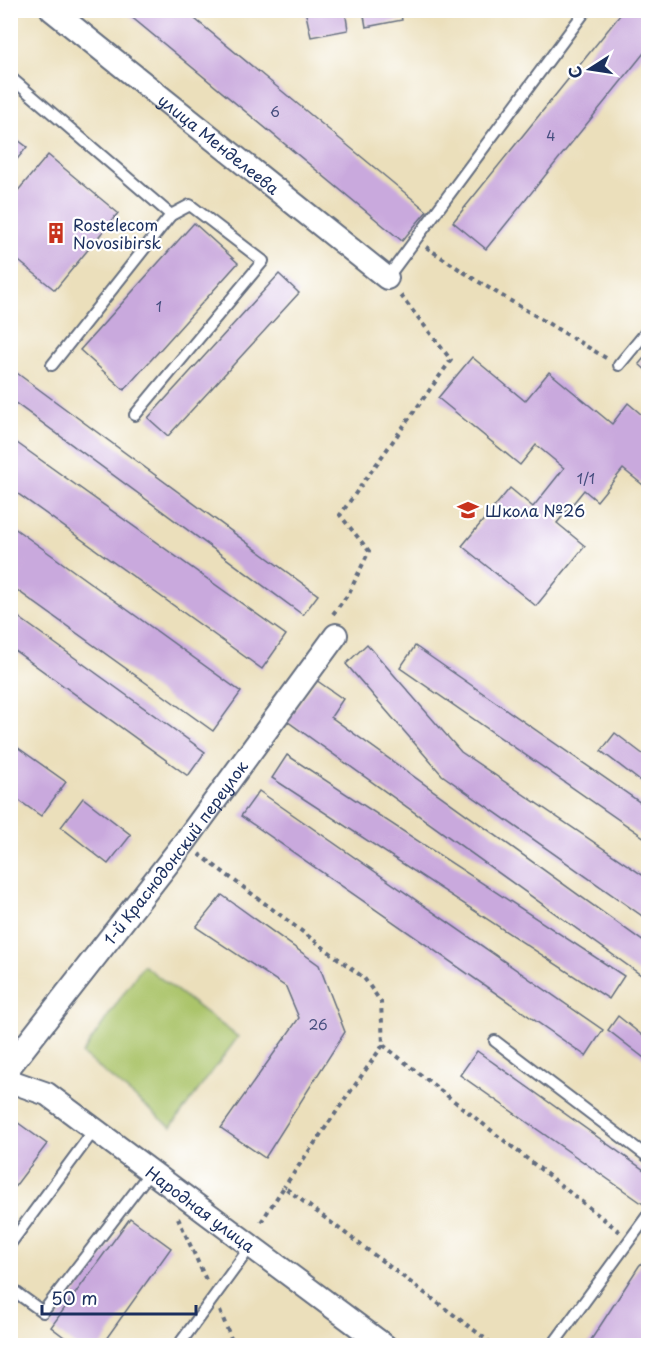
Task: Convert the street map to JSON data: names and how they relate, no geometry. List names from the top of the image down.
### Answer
{
  "streets": {
    "street": ["улица Менделеева", "1-й Краснодонский переулок", "Народная улица"]
  },
  "places": {
    "building": ["Rostelecom Novosibirsk"],
    "school or university": ["Школа №26"]
  },
  "house_numbers": [
    "6",
    "4",
    "1",
    "1/1",
    "26"
  ],
  "scale_bar": "50 m",
  "north": "left"
}
